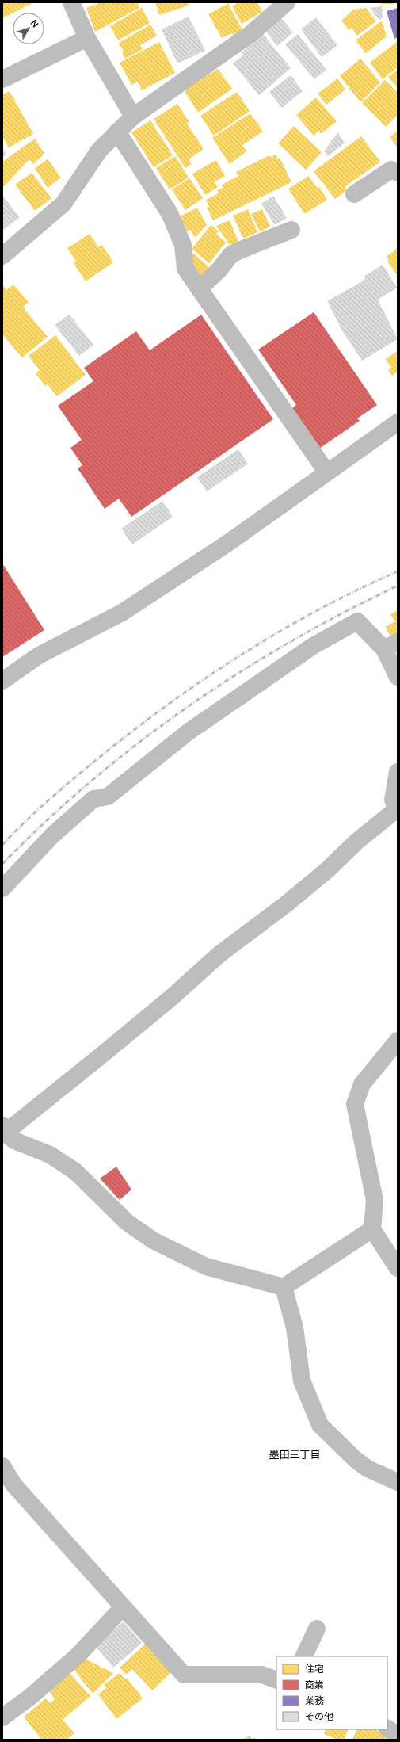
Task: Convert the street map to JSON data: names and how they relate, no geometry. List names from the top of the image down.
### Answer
{
  "districts": ["墨田三丁目"],
  "legend": [
    "住宅",
    "商業",
    "業務",
    "その他"
  ],
  "north": "top right"
}
